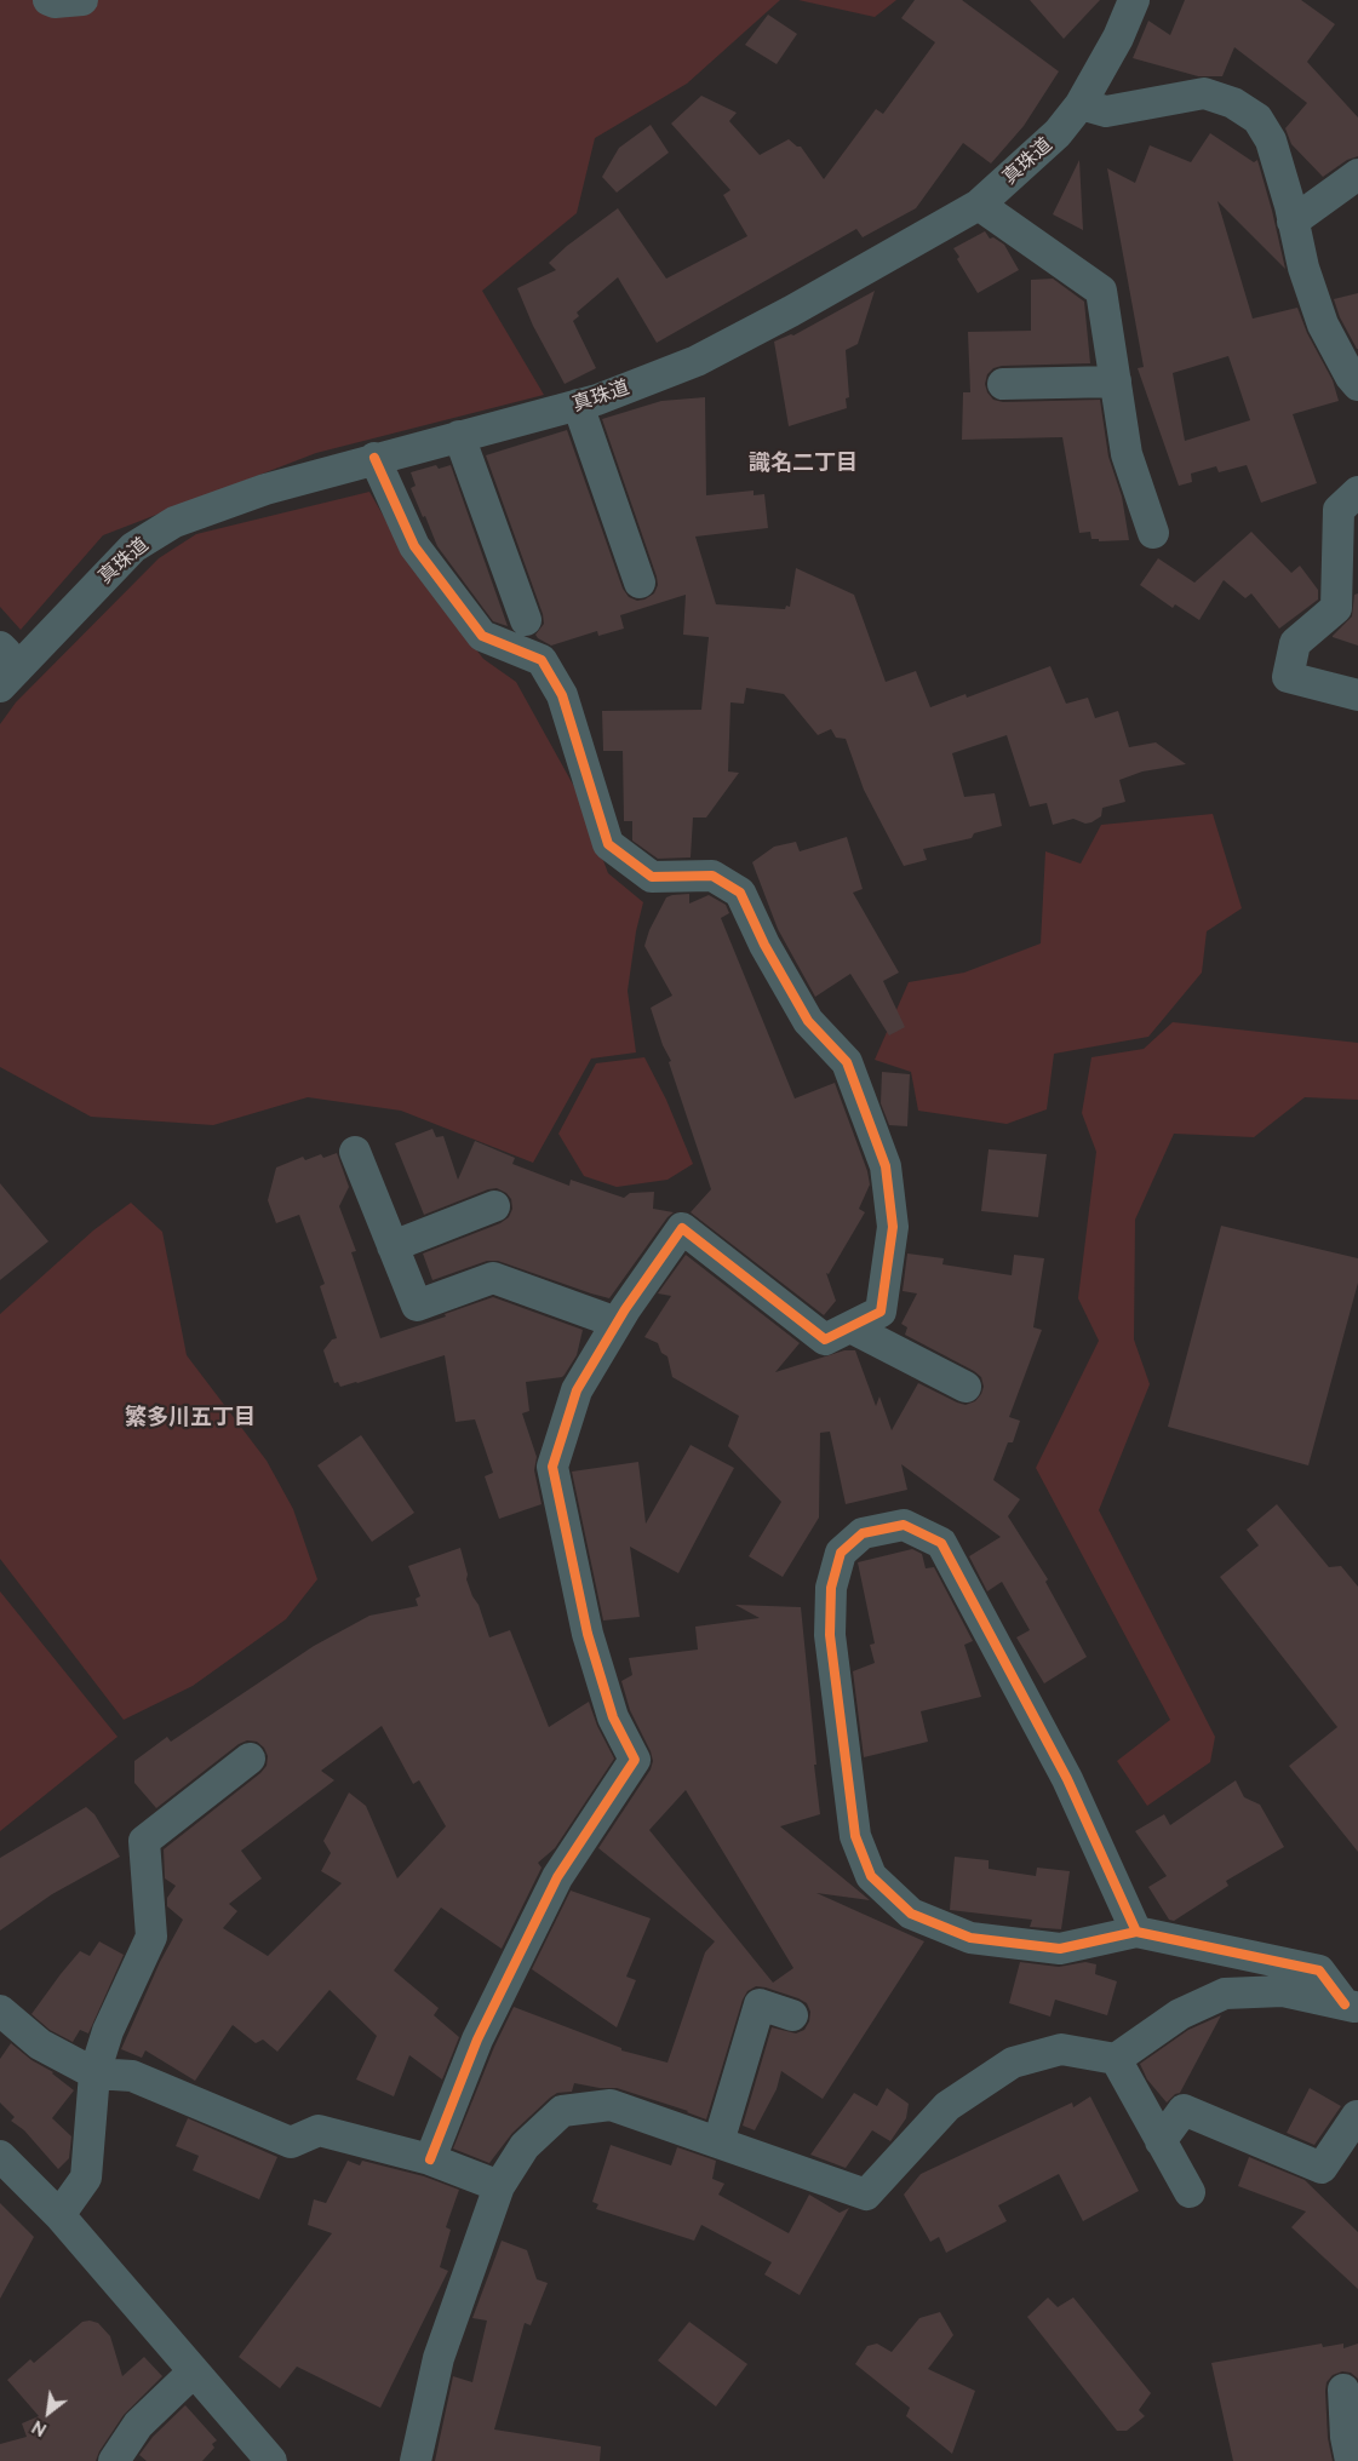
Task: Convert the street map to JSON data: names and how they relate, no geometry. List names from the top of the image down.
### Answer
{
  "streets": {
    "street": ["真珠道"]
  },
  "districts": ["識名二丁目", "繁多川五丁目"],
  "north": "bottom left"
}
